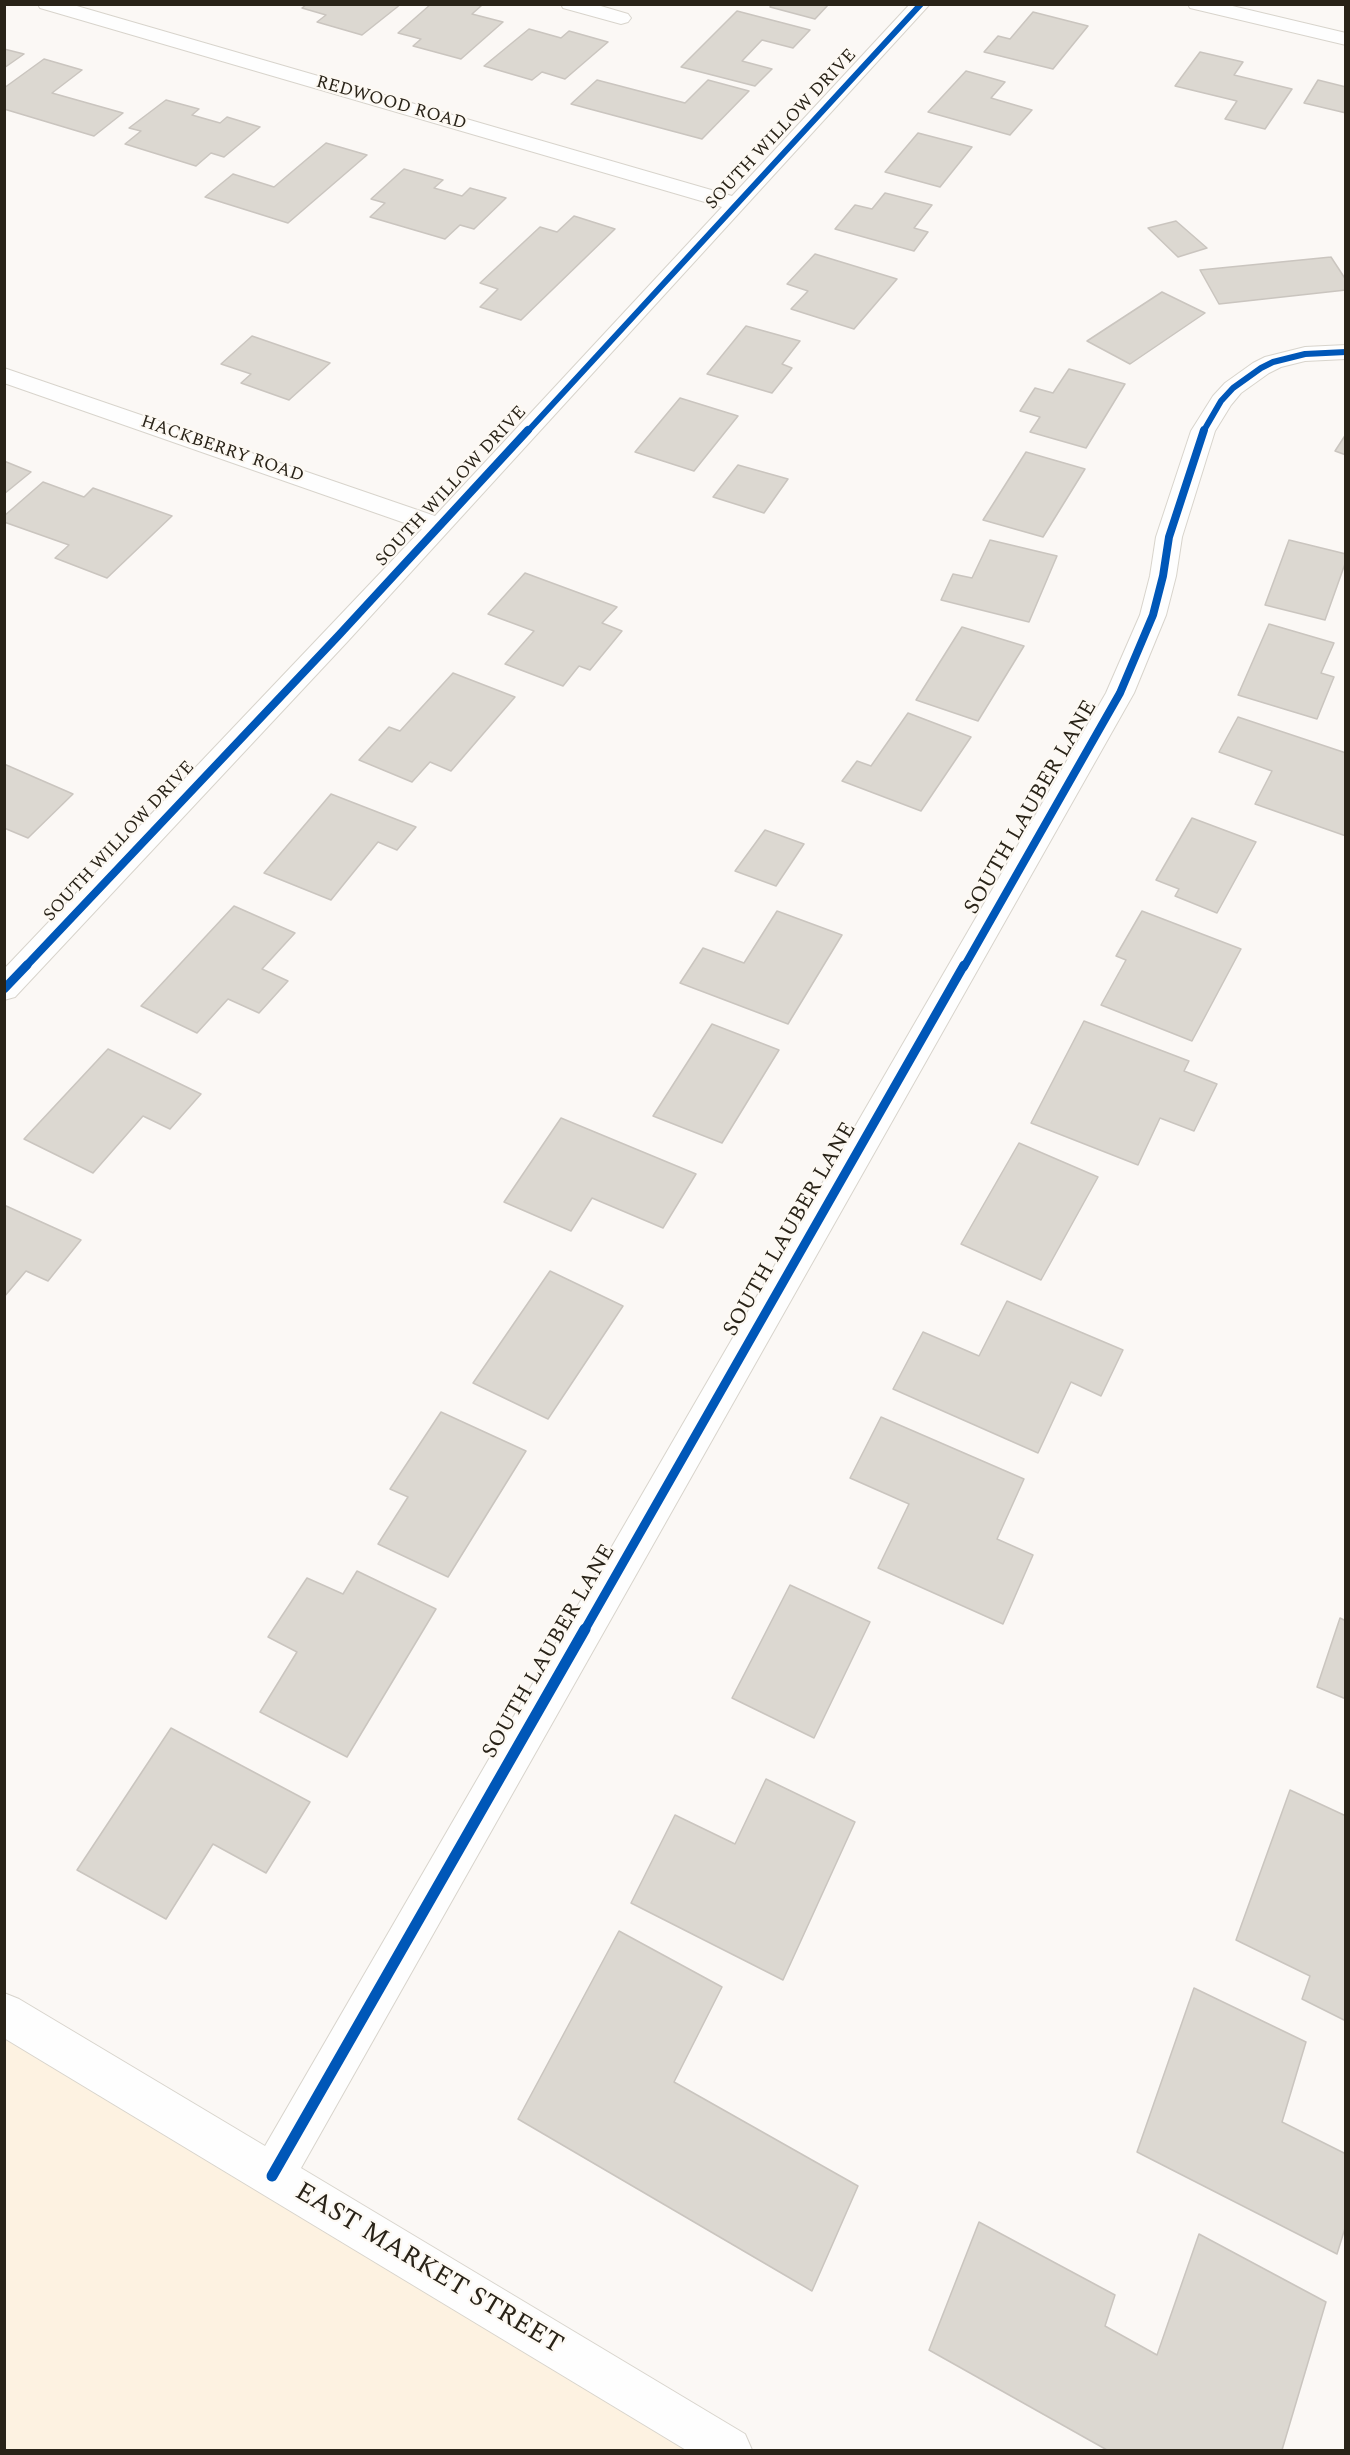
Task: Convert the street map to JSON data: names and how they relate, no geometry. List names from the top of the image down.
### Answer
{
  "streets": {
    "street": [
      "REDWOOD ROAD",
      "SOUTH WILLOW DRIVE",
      "HACKBERRY ROAD",
      "SOUTH LAUBER LANE",
      "EAST MARKET STREET"
    ]
  },
  "crossings": [
    ["REDWOOD ROAD", "SOUTH WILLOW DRIVE"],
    ["SOUTH WILLOW DRIVE", "HACKBERRY ROAD"],
    ["SOUTH LAUBER LANE", "EAST MARKET STREET"]
  ]
}
